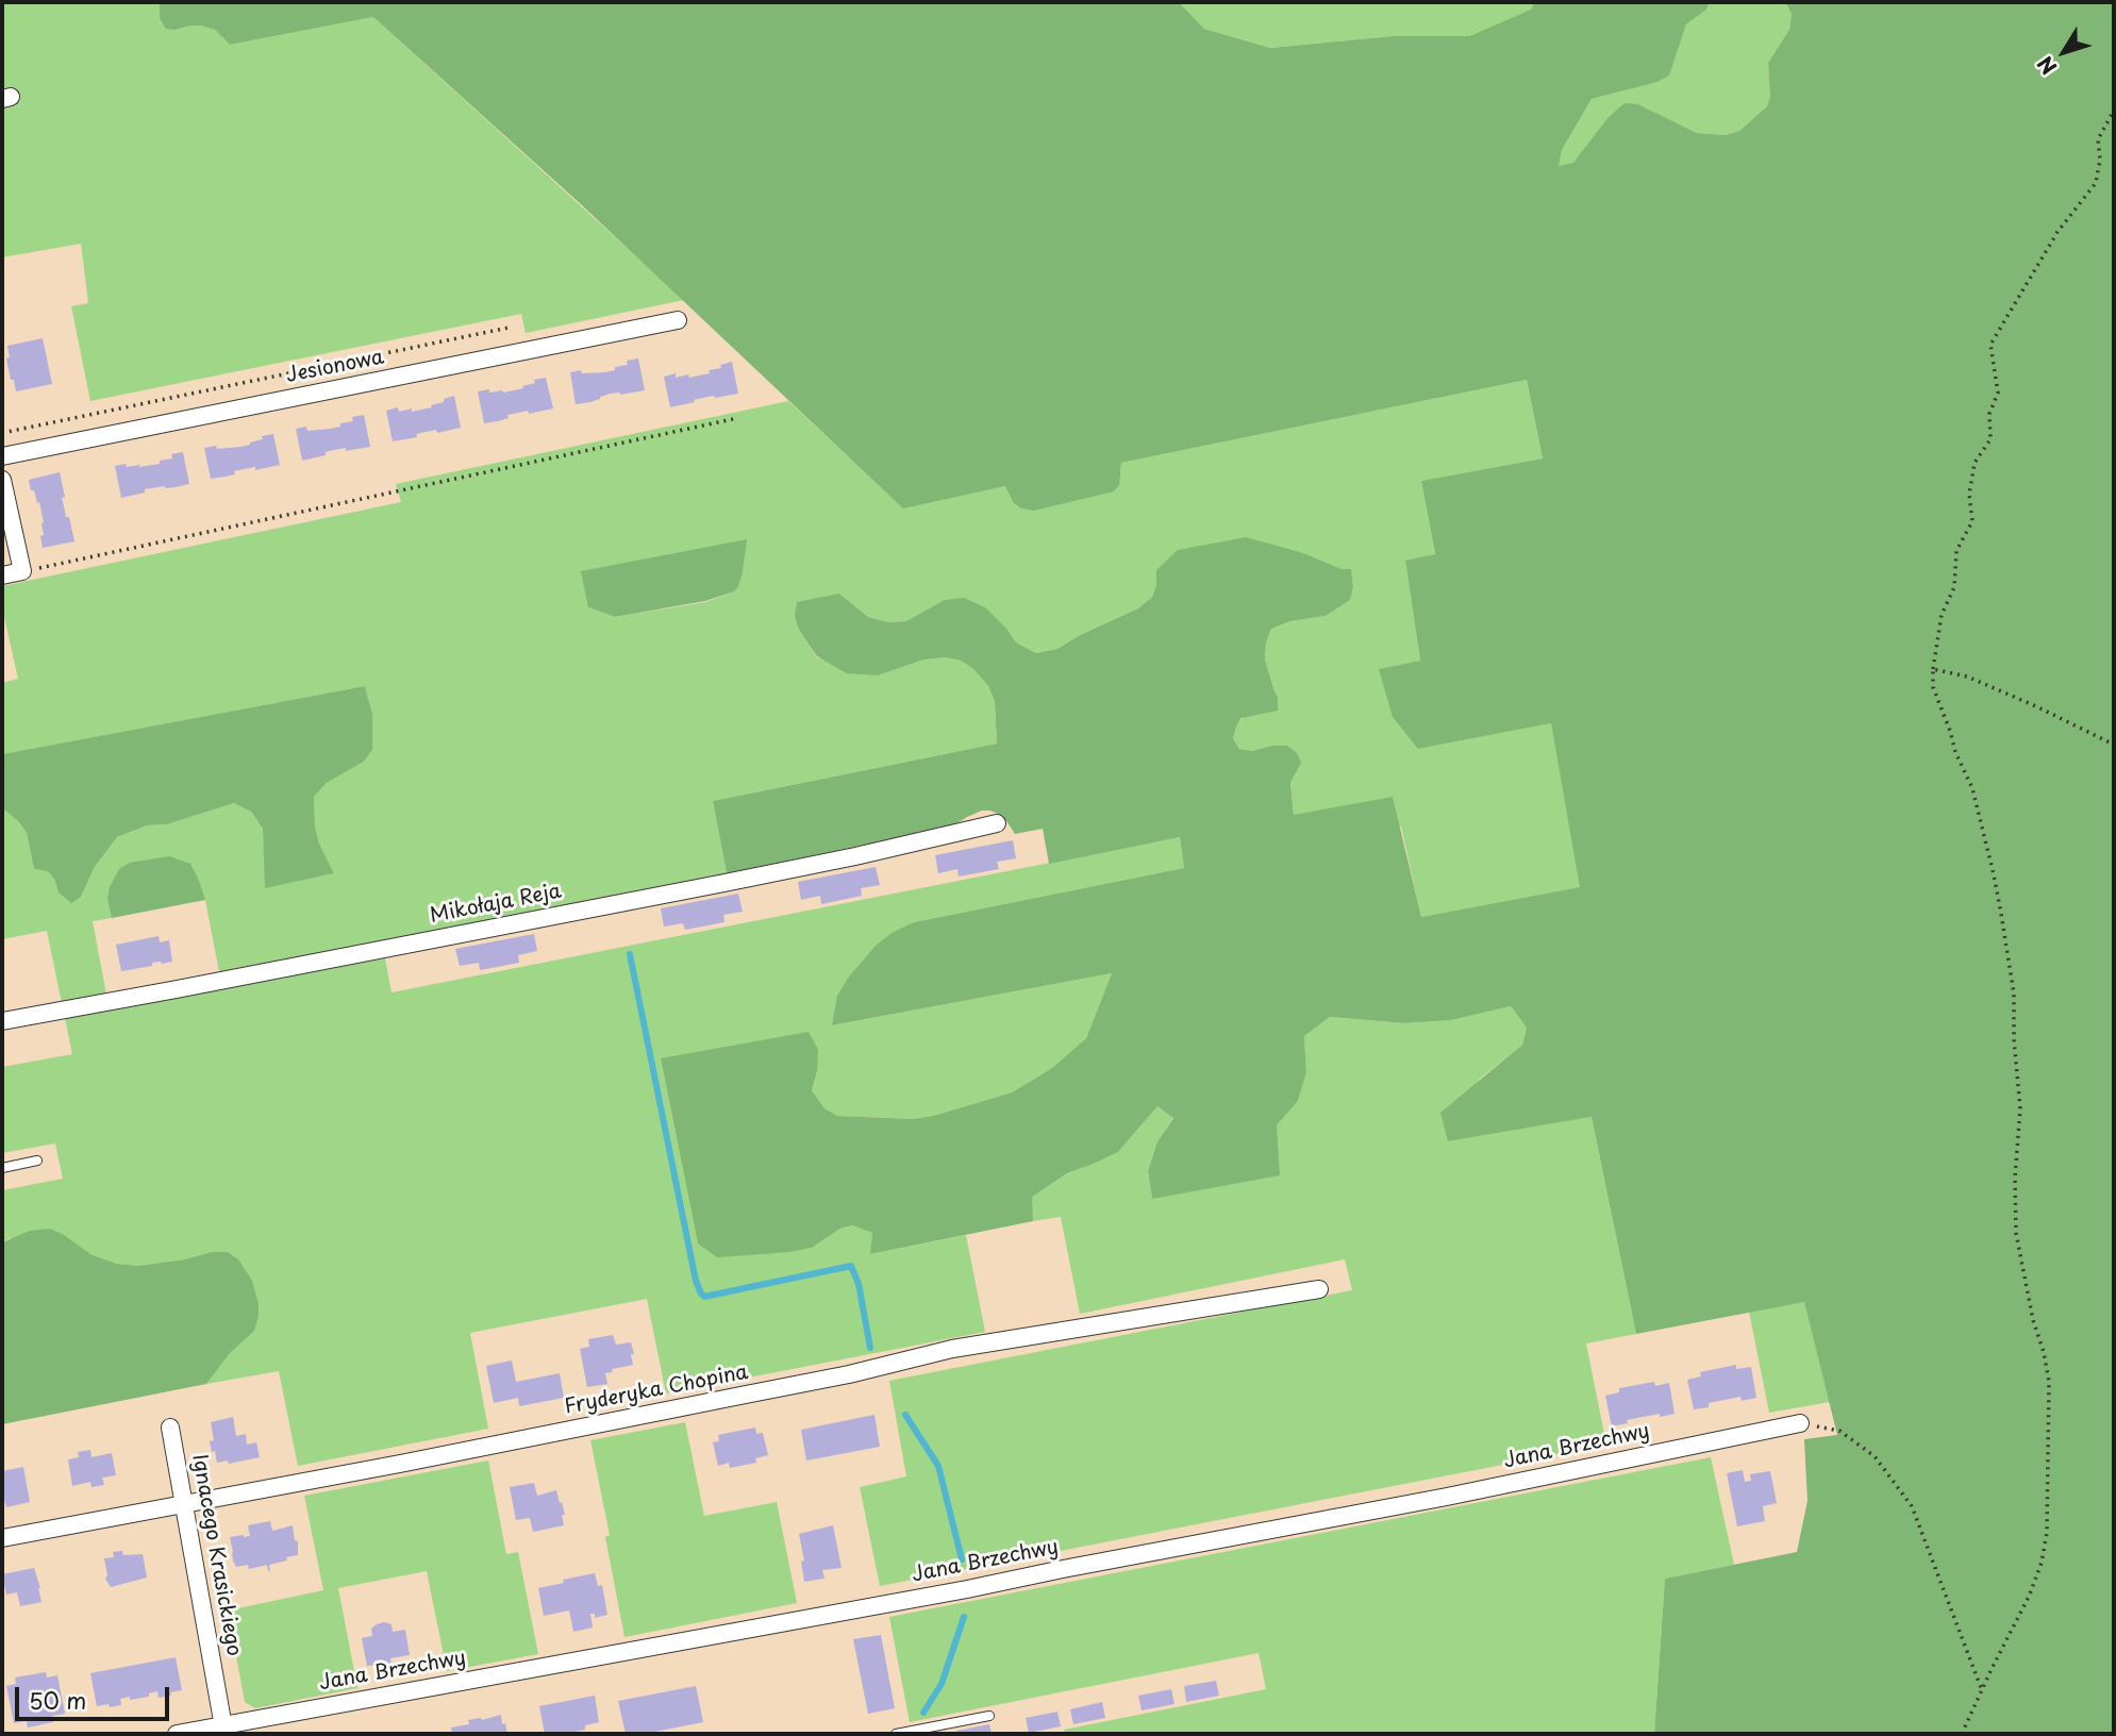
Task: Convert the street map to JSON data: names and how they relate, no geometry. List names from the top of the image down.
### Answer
{
  "streets": {
    "street": [
      "Jesionowa",
      "Mikołaja Reja",
      "Fryderyka Chopina",
      "Jana Brzechwy",
      "Ignacego Krasickiego"
    ]
  },
  "crossings": [
    ["Fryderyka Chopina", "Ignacego Krasickiego"],
    ["Jana Brzechwy", "Ignacego Krasickiego"]
  ],
  "scale_bar": "50 m",
  "north": "bottom left"
}
